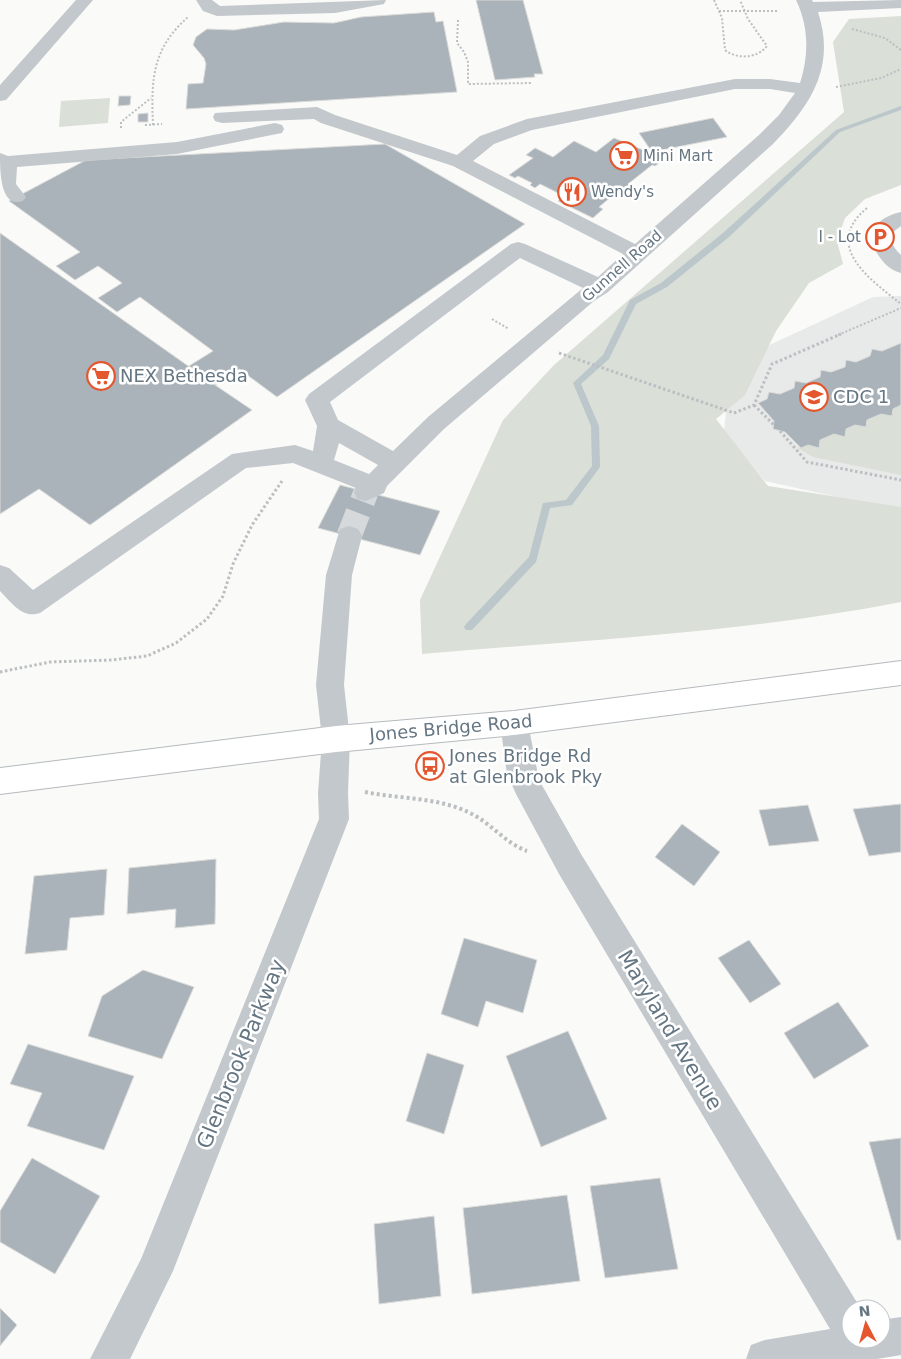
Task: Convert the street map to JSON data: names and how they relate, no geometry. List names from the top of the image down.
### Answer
{
  "streets": {
    "main road": ["Jones Bridge Road"],
    "street": ["Gunnell Road", "Maryland Avenue", "Glenbrook Parkway"]
  },
  "crossings": [
    ["Jones Bridge Road", "Maryland Avenue"],
    ["Jones Bridge Road", "Glenbrook Parkway"]
  ],
  "places": {
    "supermarket": ["Mini Mart", "NEX Bethesda"],
    "restaurant": ["Wendy's"],
    "parking": ["I - Lot"],
    "school or university": ["CDC 1"],
    "bus stop": ["Jones Bridge Rd at Glenbrook Pky"]
  },
  "north": "top"
}
